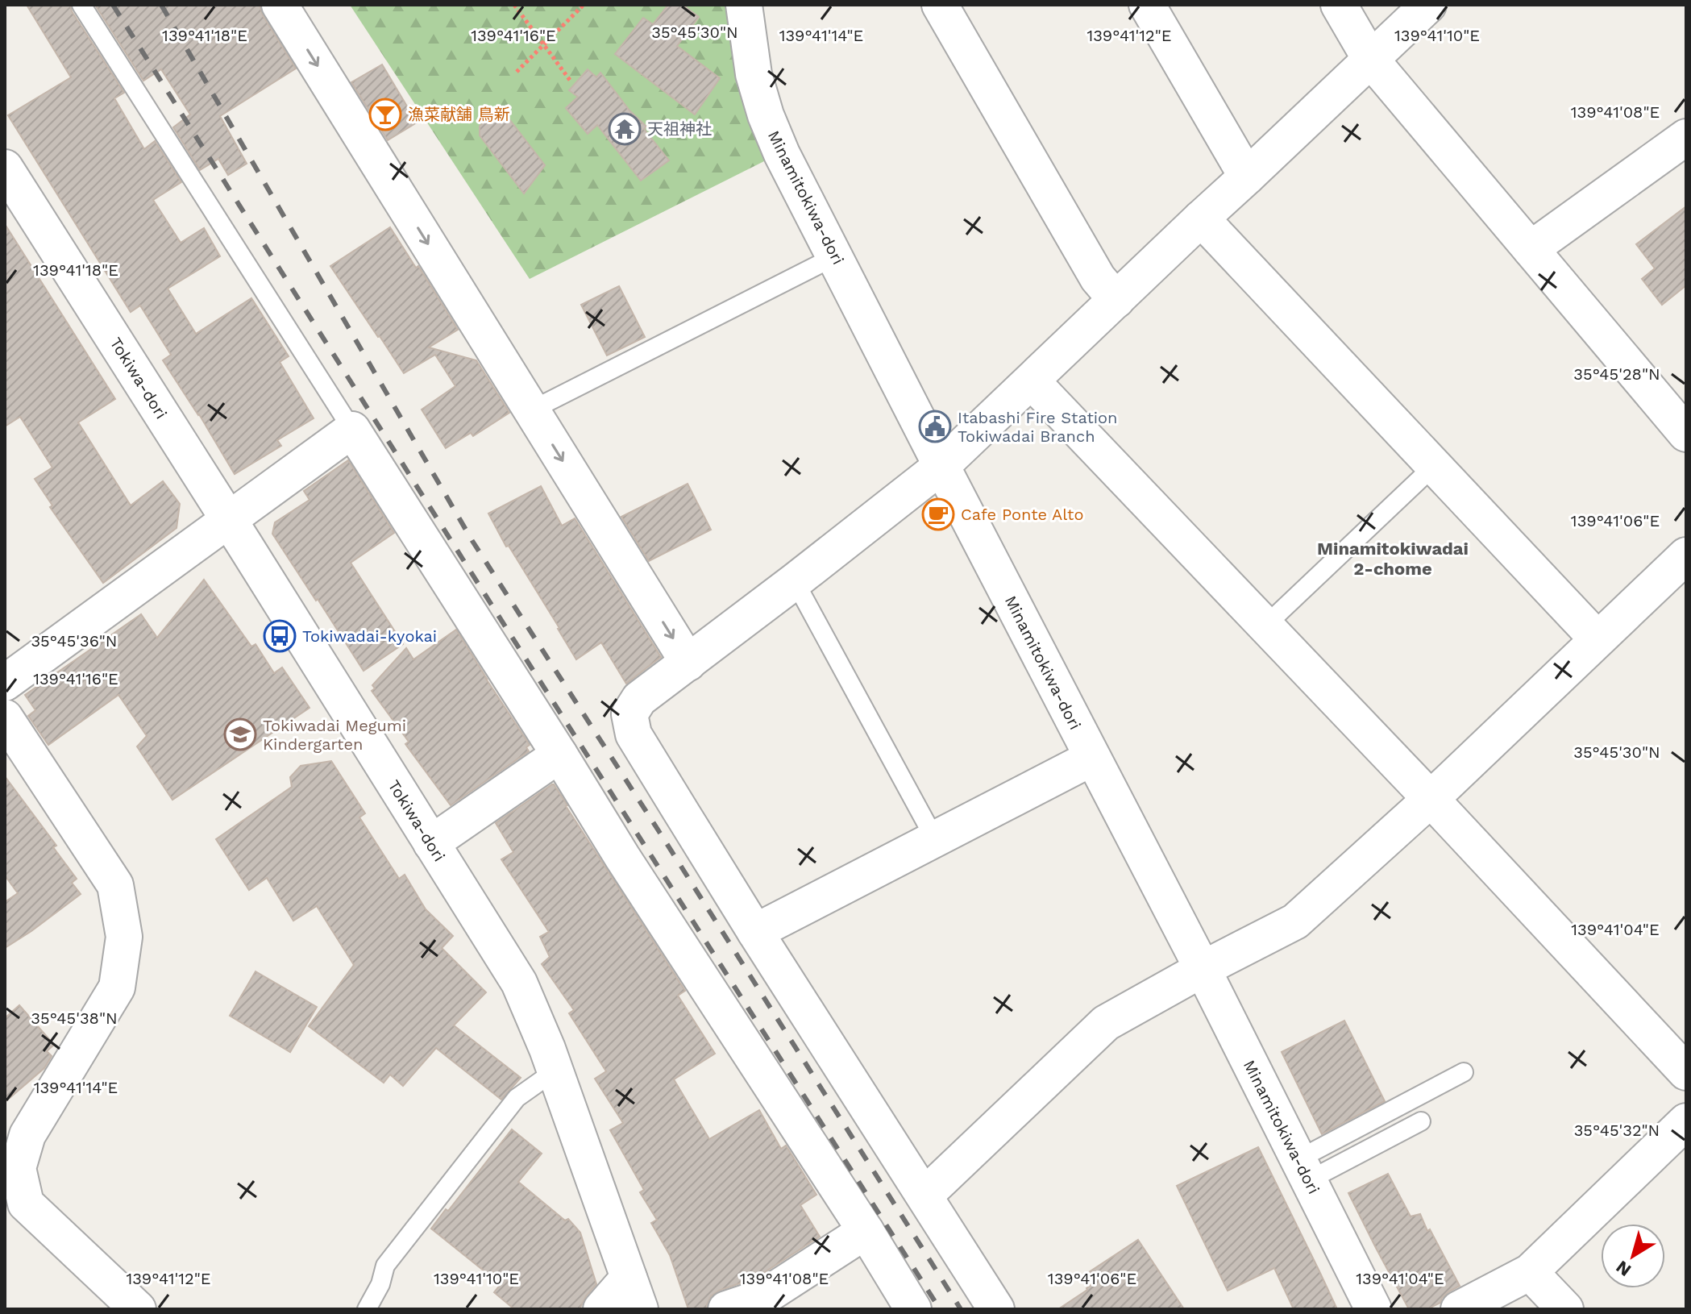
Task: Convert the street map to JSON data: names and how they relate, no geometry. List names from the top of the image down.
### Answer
{
  "streets": {
    "street": ["Minamitokiwa-dori", "Tokiwa-dori"]
  },
  "districts": ["Minamitokiwadai 2-chome"],
  "places": {
    "bar": ["漁菜献舗 鳥新"],
    "temple": ["天祖神社"],
    "public building": ["Itabashi Fire Station Tokiwadai Branch"],
    "cafe": ["Cafe Ponte Alto"],
    "bus stop": ["Tokiwadai-kyokai"],
    "school or university": ["Tokiwadai Megumi Kindergarten"]
  },
  "north": "bottom left",
  "coordinates": [
    "35°45'30\"N",
    "139°41'18\"E",
    "139°41'16\"E",
    "139°41'14\"E",
    "139°41'12\"E",
    "139°41'10\"E",
    "139°41'08\"E",
    "35°45'28\"N",
    "139°41'06\"E",
    "35°45'36\"N",
    "139°41'04\"E",
    "35°45'38\"N",
    "35°45'32\"N"
  ]
}
